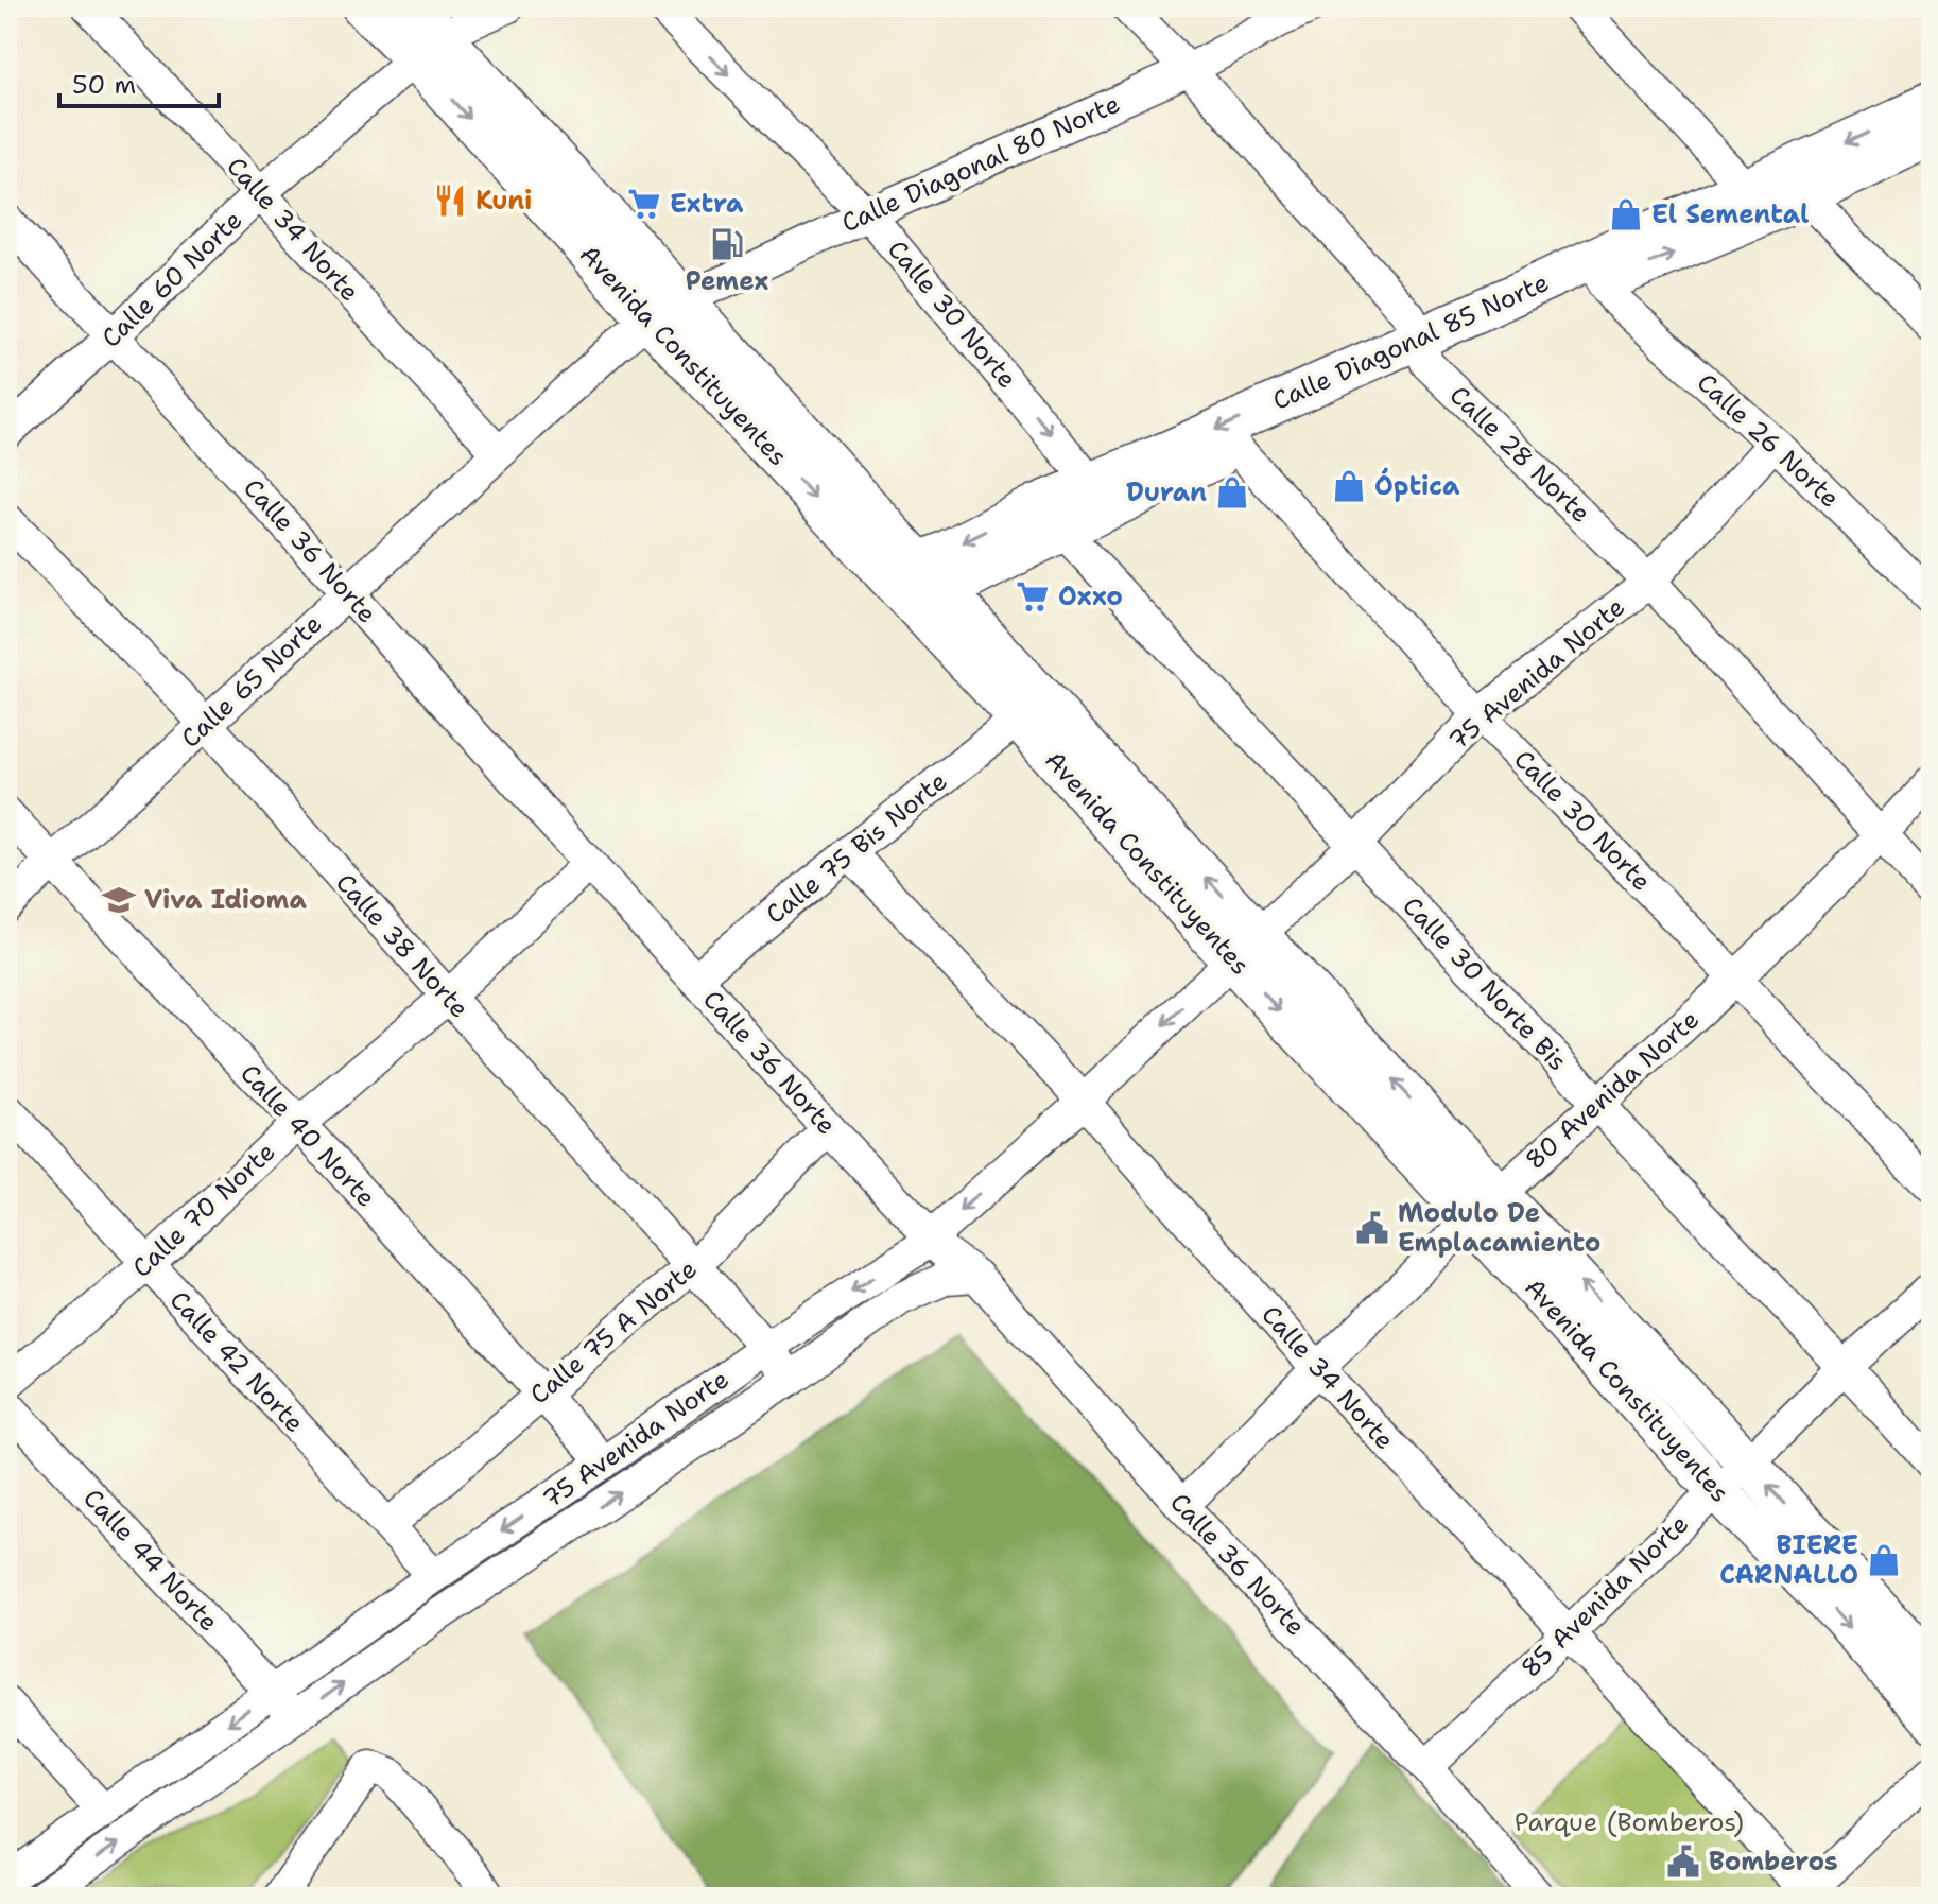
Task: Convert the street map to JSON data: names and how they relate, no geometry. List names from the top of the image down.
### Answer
{
  "streets": {
    "main road": ["Calle Diagonal 85 Norte", "Avenida Constituyentes"],
    "street": [
      "Calle Diagonal 80 Norte",
      "Calle 34 Norte",
      "Calle 60 Norte",
      "Calle 30 Norte",
      "Calle 26 Norte",
      "Calle 28 Norte",
      "Calle 36 Norte",
      "75 Avenida Norte",
      "Calle 65 Norte",
      "Calle 75 Bis Norte",
      "Calle 38 Norte",
      "Calle 30 Norte Bis",
      "80 Avenida Norte",
      "Calle 40 Norte",
      "Calle 70 Norte",
      "Calle 75 A Norte",
      "Calle 42 Norte",
      "Calle 44 Norte",
      "85 Avenida Norte"
    ]
  },
  "crossings": [
    ["Calle Diagonal 80 Norte", "Calle 30 Norte"],
    ["Calle Diagonal 80 Norte", "Avenida Constituyentes"],
    ["Calle Diagonal 80 Norte", "Calle 28 Norte"],
    ["Calle Diagonal 80 Norte", "Calle 65 Norte"],
    ["Calle 34 Norte", "Calle 60 Norte"],
    ["Calle 34 Norte", "75 Avenida Norte"],
    ["Calle 34 Norte", "Calle 65 Norte"],
    ["Calle 34 Norte", "Calle 75 Bis Norte"],
    ["Calle 34 Norte", "80 Avenida Norte"],
    ["Calle 34 Norte", "85 Avenida Norte"],
    ["Calle 60 Norte", "Avenida Constituyentes"],
    ["Calle 60 Norte", "Calle 36 Norte"],
    ["Calle 30 Norte", "Calle Diagonal 85 Norte"],
    ["Calle 30 Norte", "75 Avenida Norte"],
    ["Calle 30 Norte", "80 Avenida Norte"],
    ["Calle Diagonal 85 Norte", "Avenida Constituyentes"],
    ["Calle Diagonal 85 Norte", "Calle 26 Norte"],
    ["Calle Diagonal 85 Norte", "Calle 28 Norte"],
    ["Calle Diagonal 85 Norte", "Calle 30 Norte Bis"],
    ["Avenida Constituyentes", "75 Avenida Norte"],
    ["Avenida Constituyentes", "Calle 65 Norte"],
    ["Avenida Constituyentes", "Calle 75 Bis Norte"],
    ["Avenida Constituyentes", "80 Avenida Norte"],
    ["Avenida Constituyentes", "85 Avenida Norte"],
    ["Calle 26 Norte", "75 Avenida Norte"],
    ["Calle 28 Norte", "75 Avenida Norte"],
    ["Calle 28 Norte", "80 Avenida Norte"],
    ["Calle 36 Norte", "75 Avenida Norte"],
    ["Calle 36 Norte", "Calle 65 Norte"],
    ["Calle 36 Norte", "Calle 75 Bis Norte"],
    ["Calle 36 Norte", "80 Avenida Norte"],
    ["Calle 36 Norte", "Calle 70 Norte"],
    ["Calle 36 Norte", "Calle 75 A Norte"],
    ["Calle 36 Norte", "85 Avenida Norte"],
    ["75 Avenida Norte", "Calle 38 Norte"],
    ["75 Avenida Norte", "Calle 30 Norte Bis"],
    ["75 Avenida Norte", "Calle 40 Norte"],
    ["75 Avenida Norte", "Calle 42 Norte"],
    ["75 Avenida Norte", "Calle 44 Norte"],
    ["Calle 65 Norte", "Calle 38 Norte"],
    ["Calle 65 Norte", "Calle 40 Norte"],
    ["Calle 38 Norte", "Calle 70 Norte"],
    ["Calle 38 Norte", "Calle 75 A Norte"],
    ["Calle 30 Norte Bis", "80 Avenida Norte"],
    ["Calle 30 Norte Bis", "85 Avenida Norte"],
    ["Calle 40 Norte", "Calle 70 Norte"],
    ["Calle 40 Norte", "Calle 75 A Norte"],
    ["Calle 70 Norte", "Calle 42 Norte"],
    ["Calle 75 A Norte", "Calle 42 Norte"]
  ],
  "one_way": ["Calle 30 Norte"],
  "parks": ["Parque (Bomberos)"],
  "places": {
    "restaurant": ["Kuni"],
    "supermarket": ["Extra", "Oxxo"],
    "shop": [
      "El Semental",
      "Óptica",
      "Duran",
      "BIERE CARNALLO"
    ],
    "fuel station": ["Pemex"],
    "school or university": ["Viva Idioma"],
    "public building": ["Modulo De Emplacamiento", "Bomberos"]
  },
  "scale_bar": "50 m"
}
